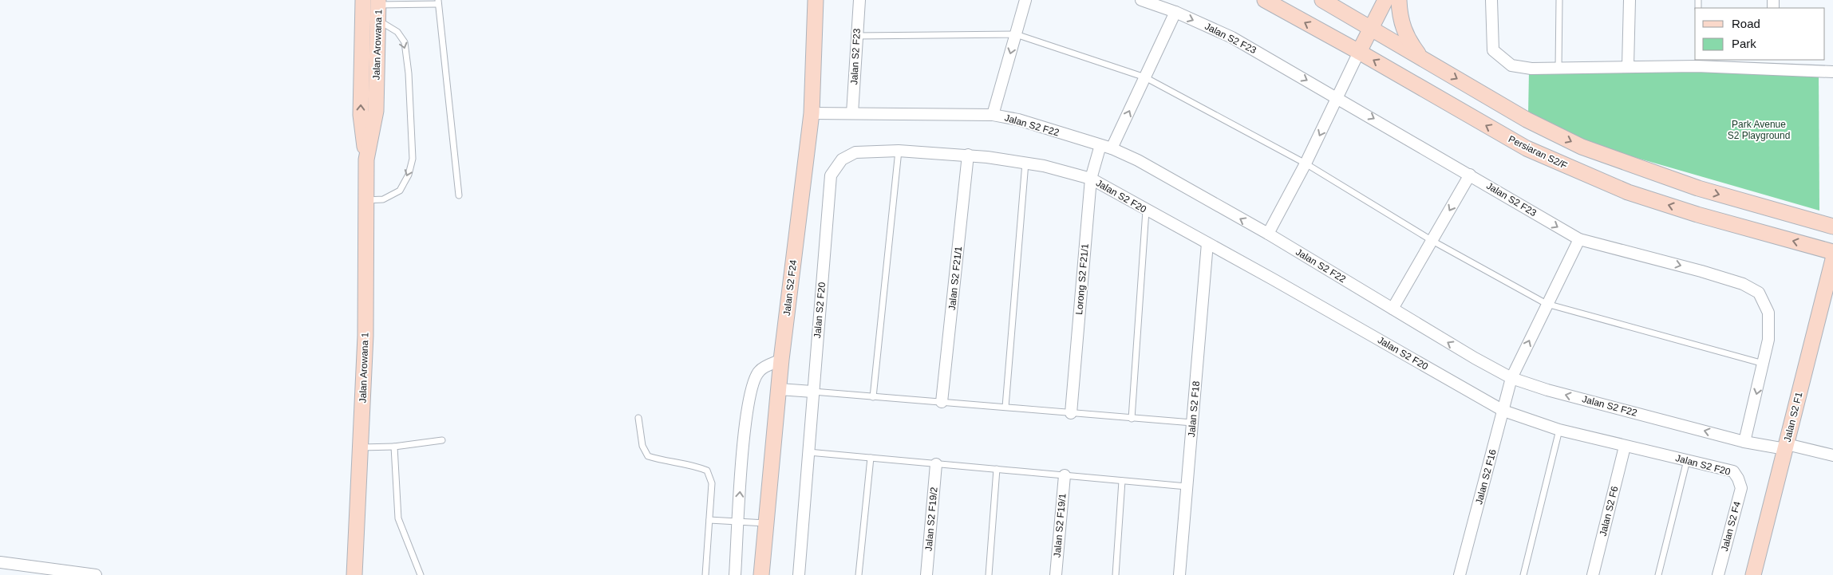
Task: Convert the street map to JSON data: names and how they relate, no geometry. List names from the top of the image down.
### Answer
{
  "streets": {
    "street": [
      "Jalan S2 F23",
      "Jalan Arowana 1",
      "Jalan S2 F22",
      "Persiaran S2/F",
      "Jalan S2 F20",
      "Jalan S2 F21/1",
      "Lorong S2 F21/1",
      "Jalan S2 F24",
      "Jalan S2 F18",
      "Jalan S2 F1",
      "Jalan S2 F16",
      "Jalan S2 F6",
      "Jalan S2 F19/2",
      "Jalan S2 F19/1",
      "Jalan S2 F4"
    ]
  },
  "crossings": [
    ["Jalan S2 F23", "Jalan S2 F22"],
    ["Jalan S2 F23", "Jalan S2 F16"],
    ["Jalan S2 F22", "Lorong S2 F21/1"],
    ["Jalan S2 F22", "Jalan S2 F24"],
    ["Jalan S2 F22", "Jalan S2 F1"],
    ["Jalan S2 F22", "Jalan S2 F16"],
    ["Jalan S2 F20", "Jalan S2 F21/1"],
    ["Jalan S2 F20", "Lorong S2 F21/1"],
    ["Jalan S2 F20", "Jalan S2 F18"],
    ["Jalan S2 F20", "Jalan S2 F16"],
    ["Jalan S2 F20", "Jalan S2 F6"],
    ["Jalan S2 F20", "Jalan S2 F4"]
  ],
  "one_way": ["Jalan S2 F22"],
  "parks": ["Park Avenue S2 Playground"],
  "legend": ["Road", "Park"]
}
